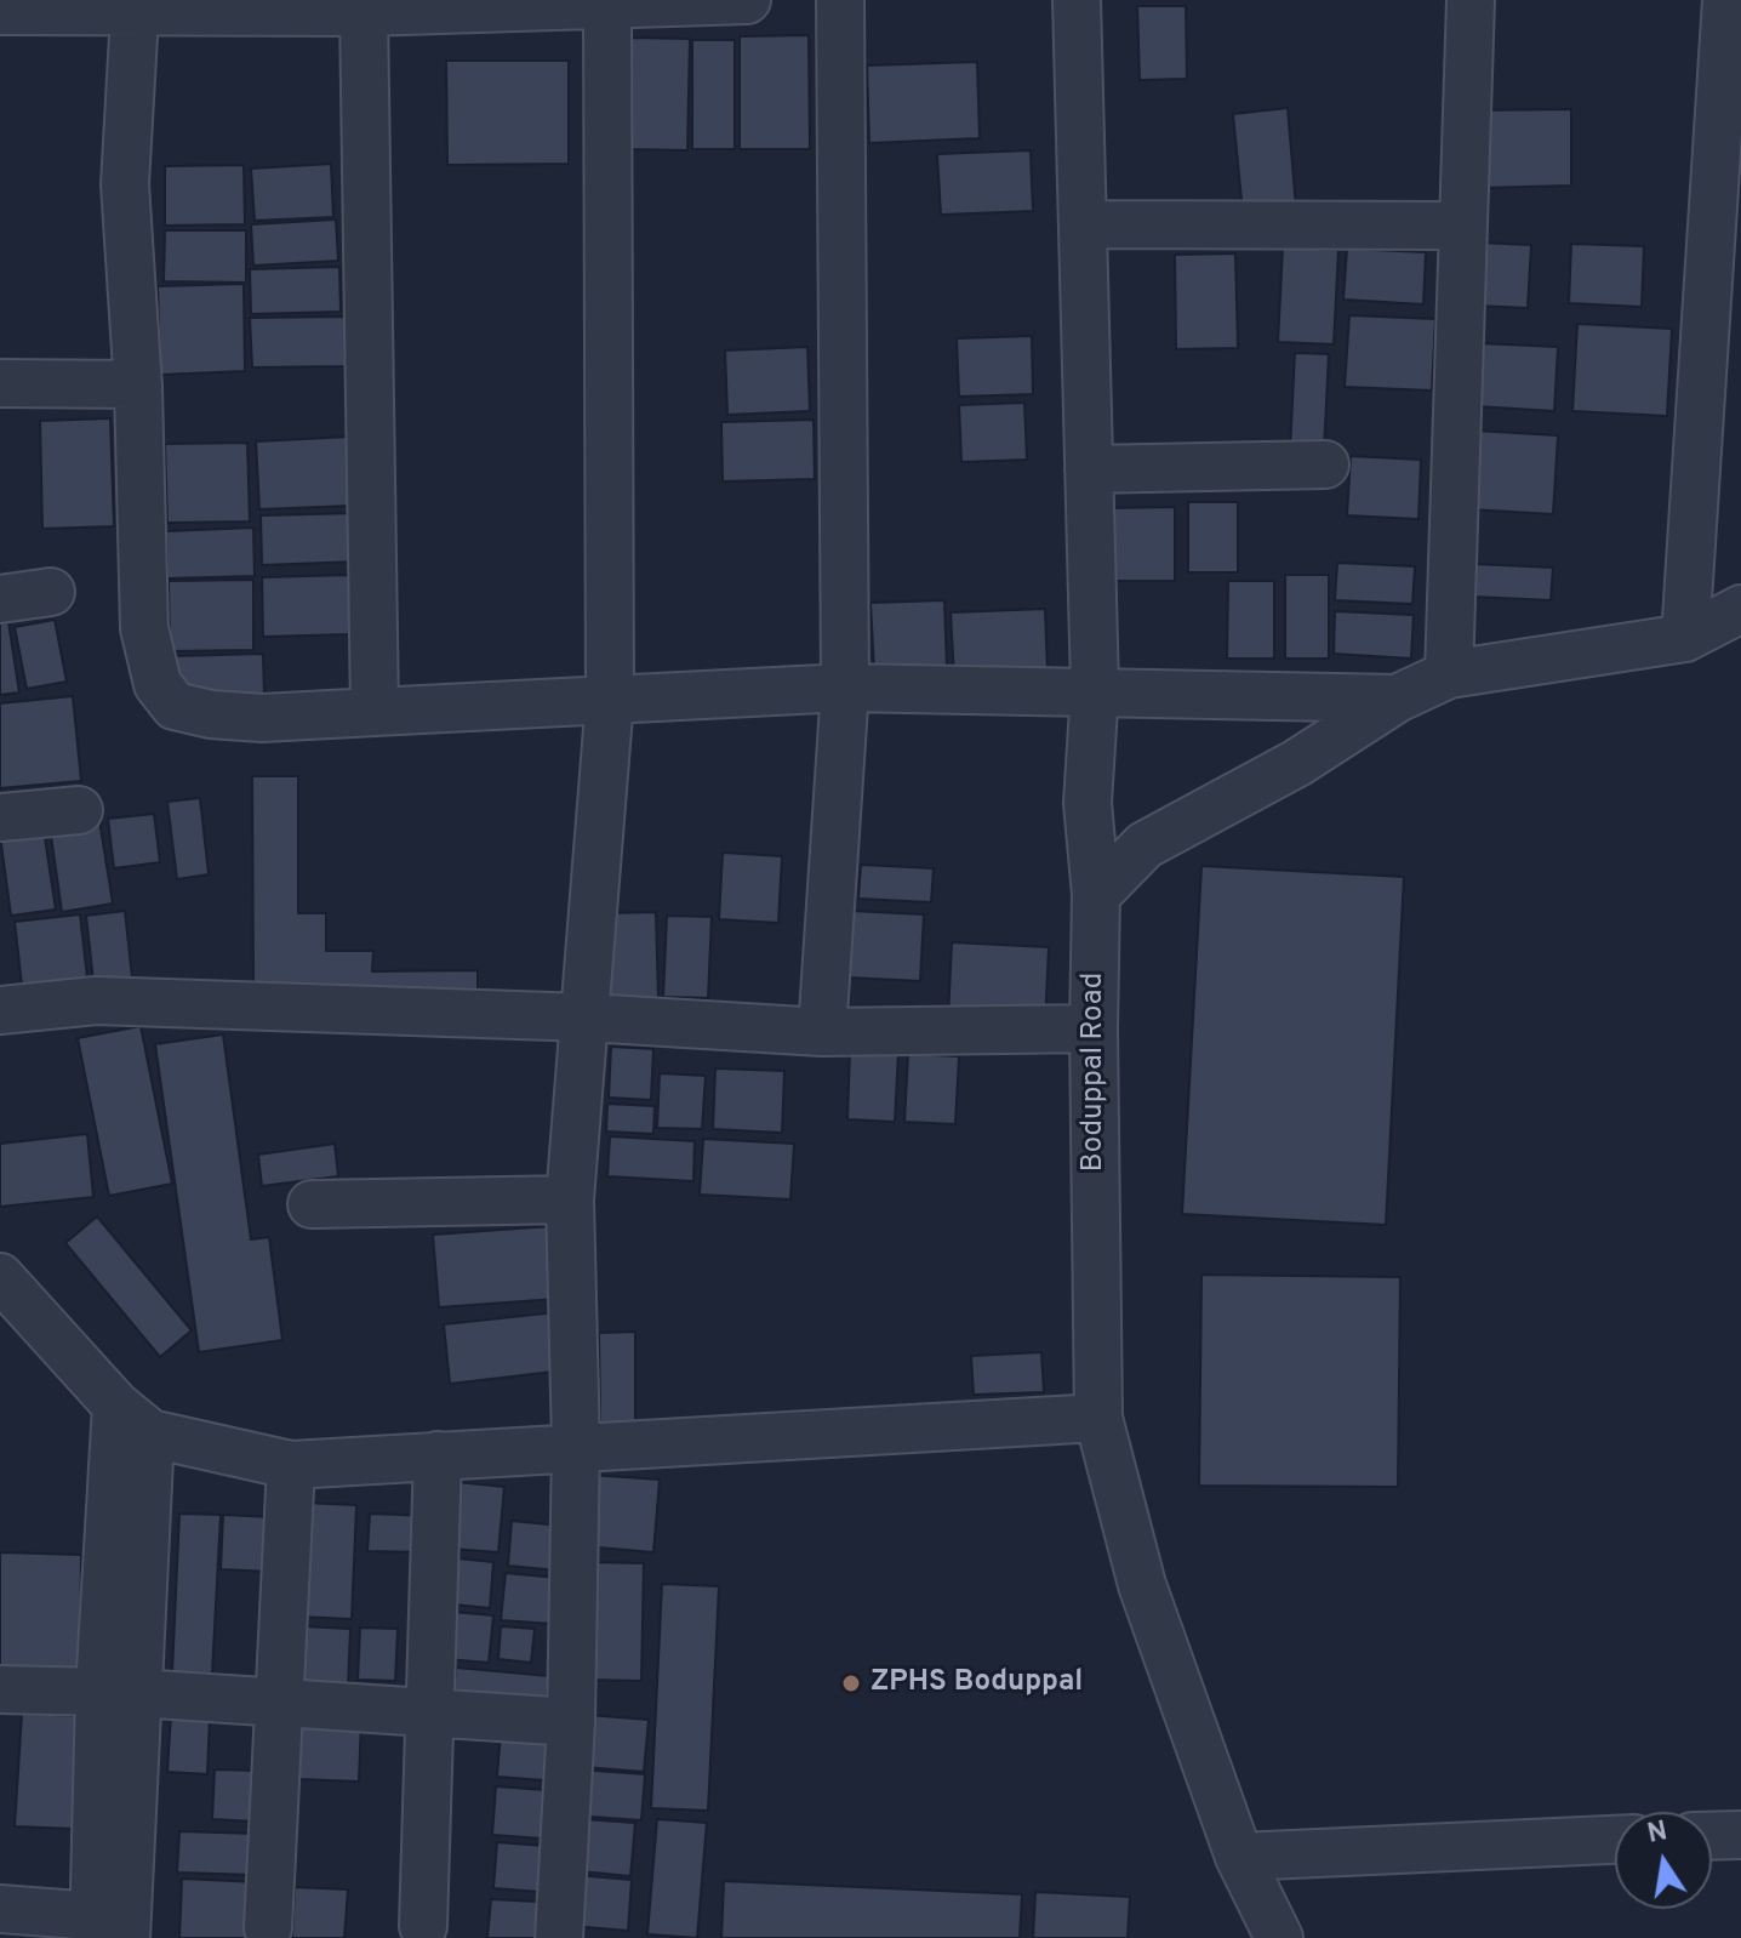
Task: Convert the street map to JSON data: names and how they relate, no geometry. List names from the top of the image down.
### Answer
{
  "streets": {
    "street": ["Boduppal Road"]
  },
  "places": ["ZPHS Boduppal"],
  "north": "top"
}
